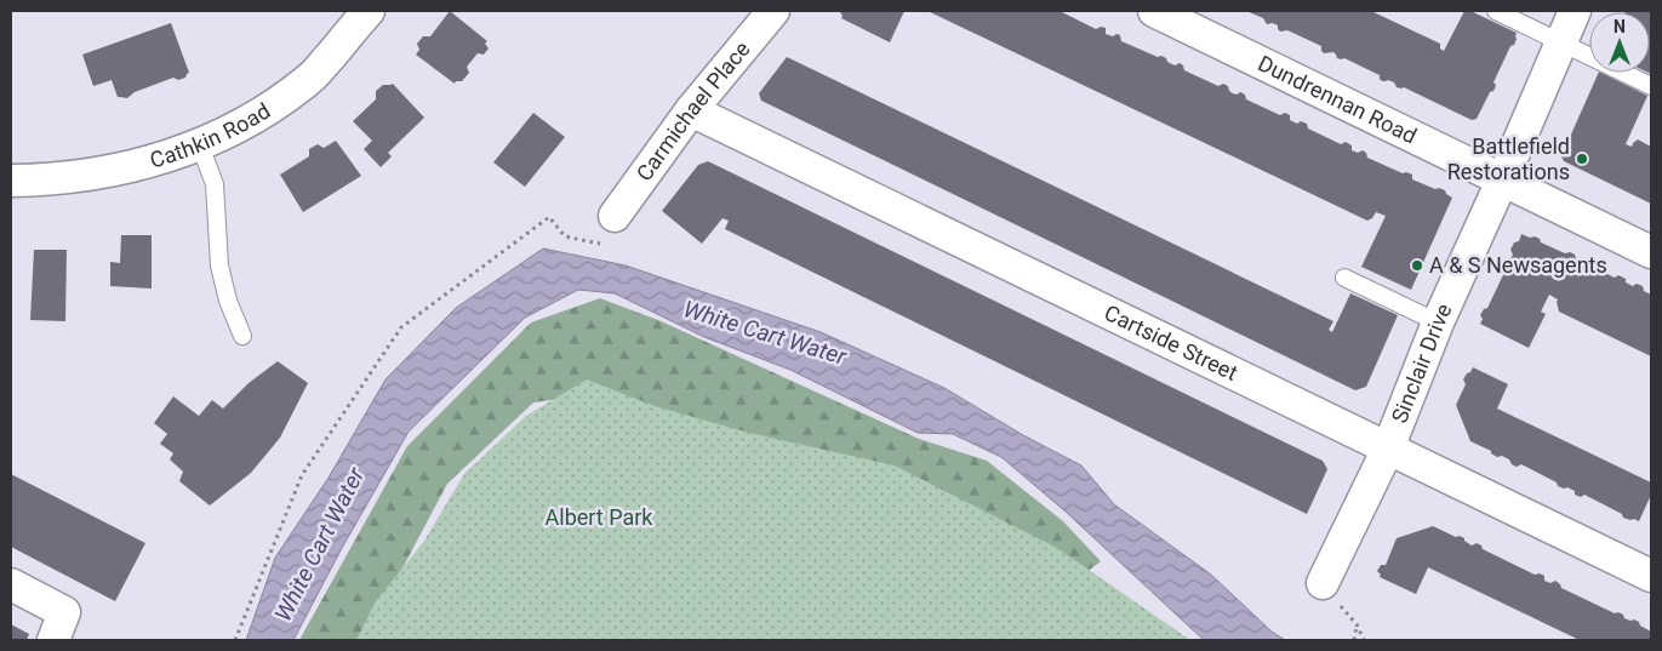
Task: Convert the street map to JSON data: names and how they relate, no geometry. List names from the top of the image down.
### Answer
{
  "streets": {
    "street": [
      "Dundrennan Road",
      "Carmichael Place",
      "Cathkin Road",
      "Cartside Street",
      "Sinclair Drive"
    ]
  },
  "crossings": [
    ["Dundrennan Road", "Sinclair Drive"],
    ["Carmichael Place", "Cartside Street"],
    ["Cartside Street", "Sinclair Drive"]
  ],
  "water": ["White Cart Water"],
  "parks": ["Albert Park"],
  "places": ["Battlefield Restorations", "A & S Newsagents"],
  "north": "top"
}
